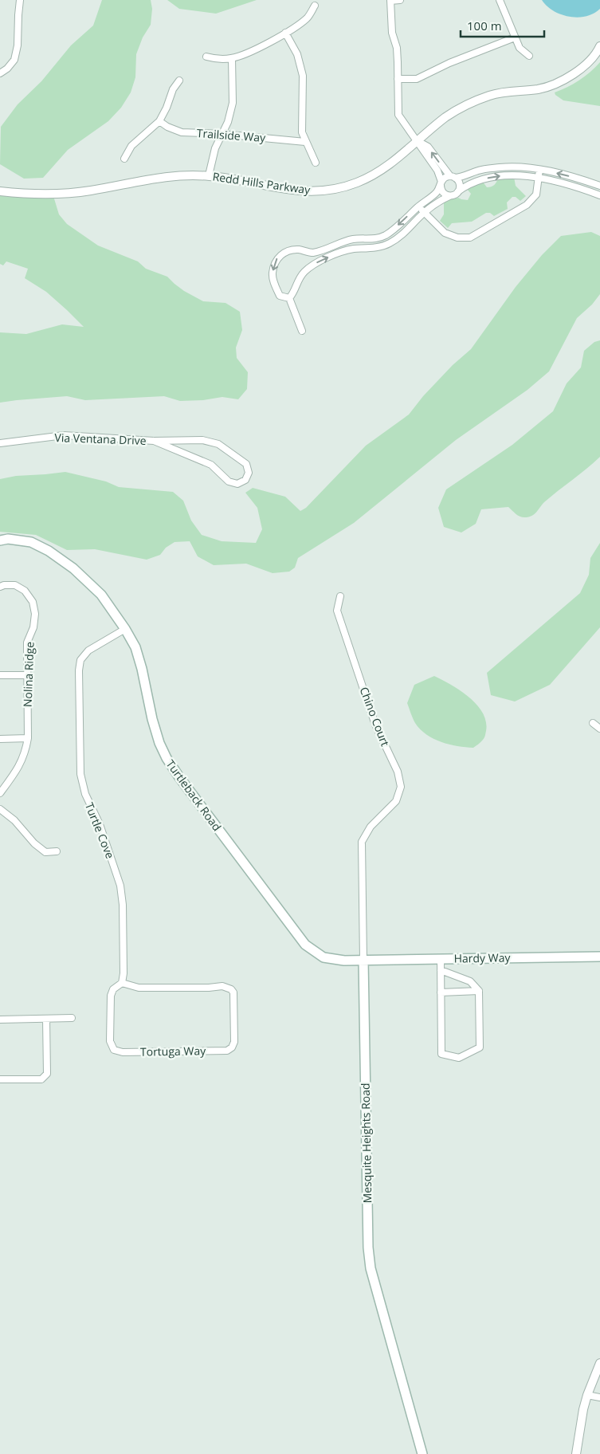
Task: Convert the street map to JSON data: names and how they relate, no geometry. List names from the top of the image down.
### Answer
{
  "streets": {
    "main road": ["Turtleback Road", "Hardy Way", "Mesquite Heights Road"],
    "street": [
      "Trailside Way",
      "Redd Hills Parkway",
      "Via Ventana Drive",
      "Nolina Ridge",
      "Chino Court",
      "Turtle Cove",
      "Tortuga Way"
    ]
  },
  "crossings": [
    ["Chino Court", "Mesquite Heights Road"],
    ["Turtleback Road", "Turtle Cove"],
    ["Turtleback Road", "Hardy Way"],
    ["Turtleback Road", "Mesquite Heights Road"],
    ["Turtle Cove", "Tortuga Way"],
    ["Hardy Way", "Mesquite Heights Road"]
  ],
  "scale_bar": "100 m"
}
